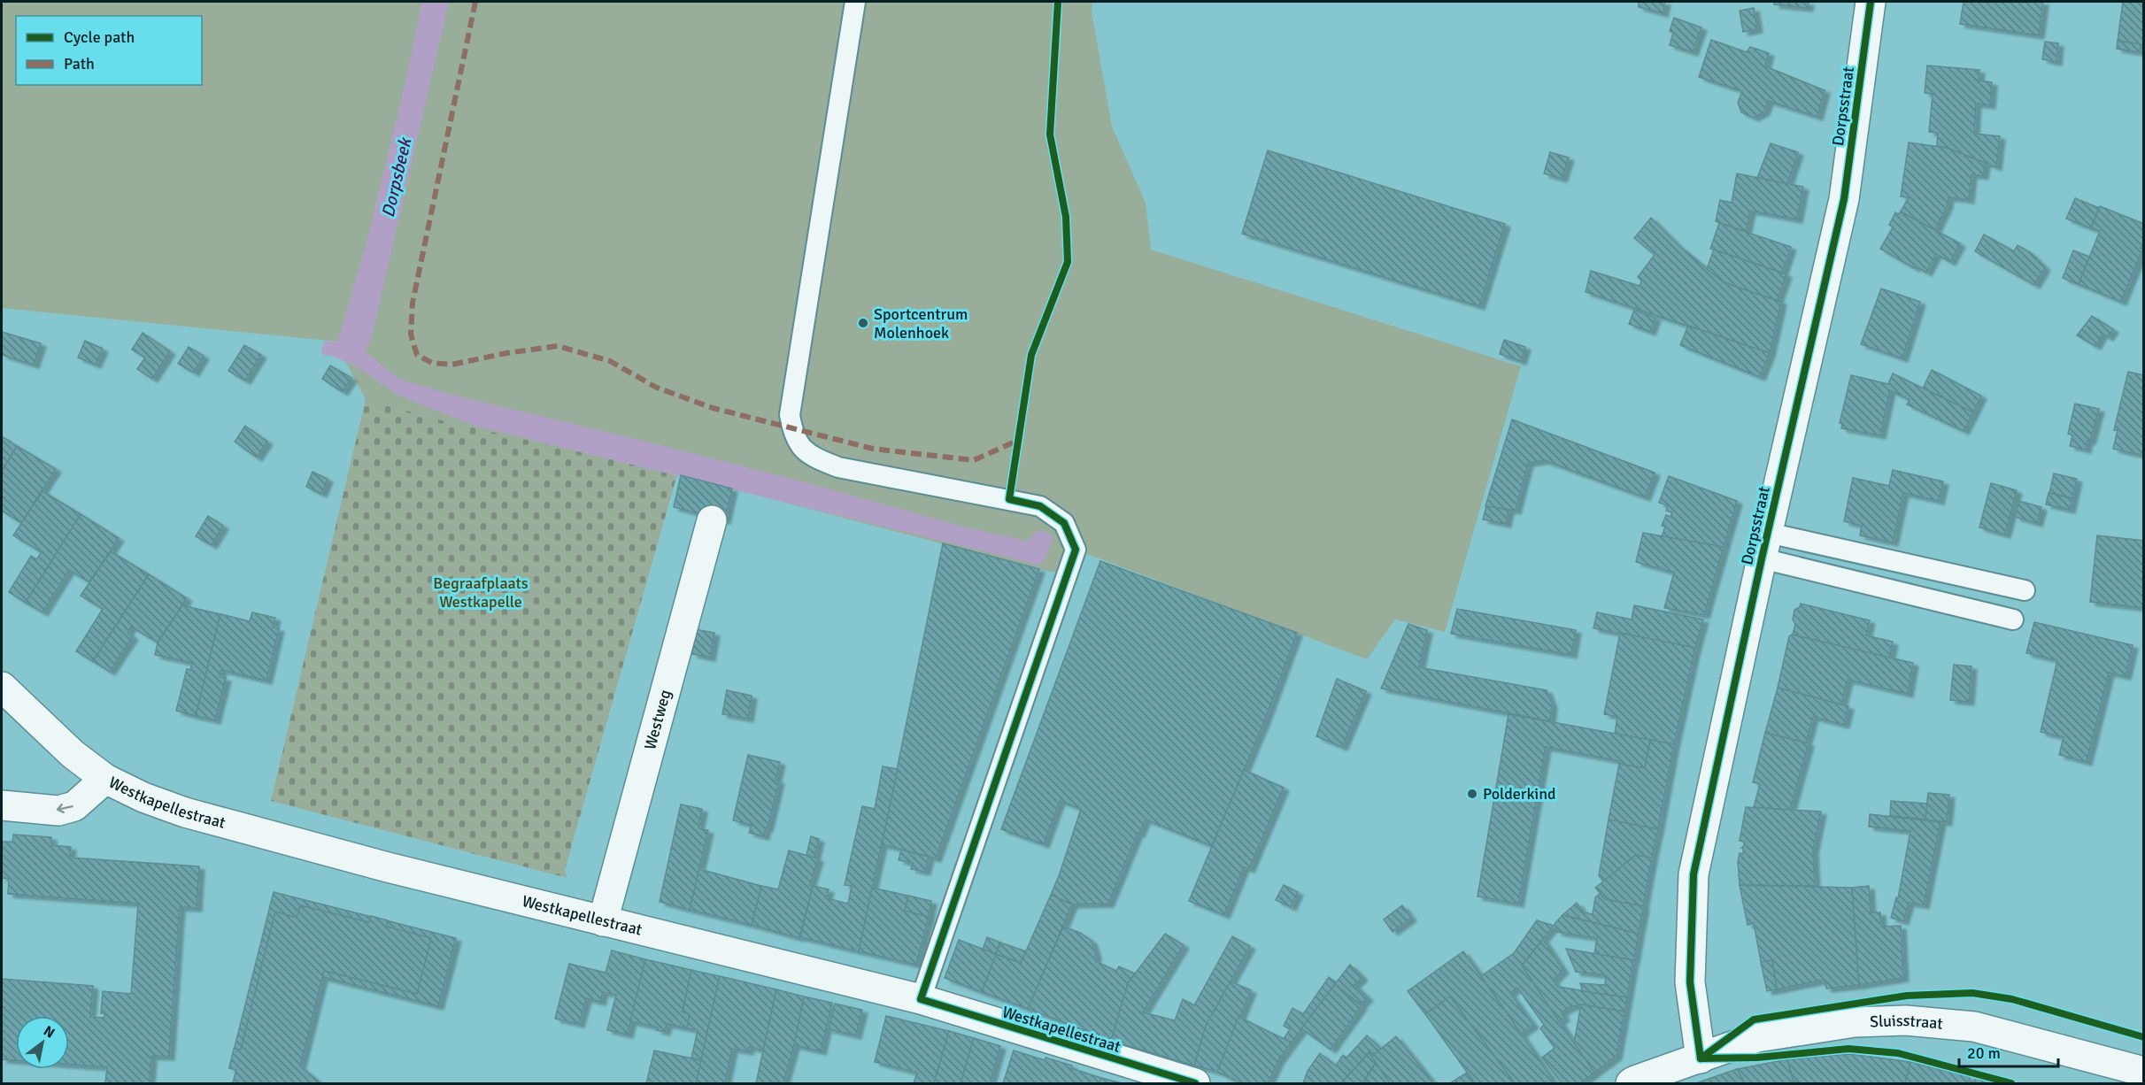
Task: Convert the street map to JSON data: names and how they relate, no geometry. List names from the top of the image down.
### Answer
{
  "streets": {
    "street": [
      "Dorpsstraat",
      "Westweg",
      "Westkapellestraat",
      "Sluisstraat"
    ]
  },
  "crossings": [
    ["Dorpsstraat", "Sluisstraat"],
    ["Westweg", "Westkapellestraat"]
  ],
  "water": ["Dorpsbeek"],
  "parks": ["Begraafplaats Westkapelle"],
  "places": ["Sportcentrum Molenhoek", "Polderkind"],
  "legend": ["Cycle path", "Path"],
  "scale_bar": "20 m",
  "north": "top right"
}
